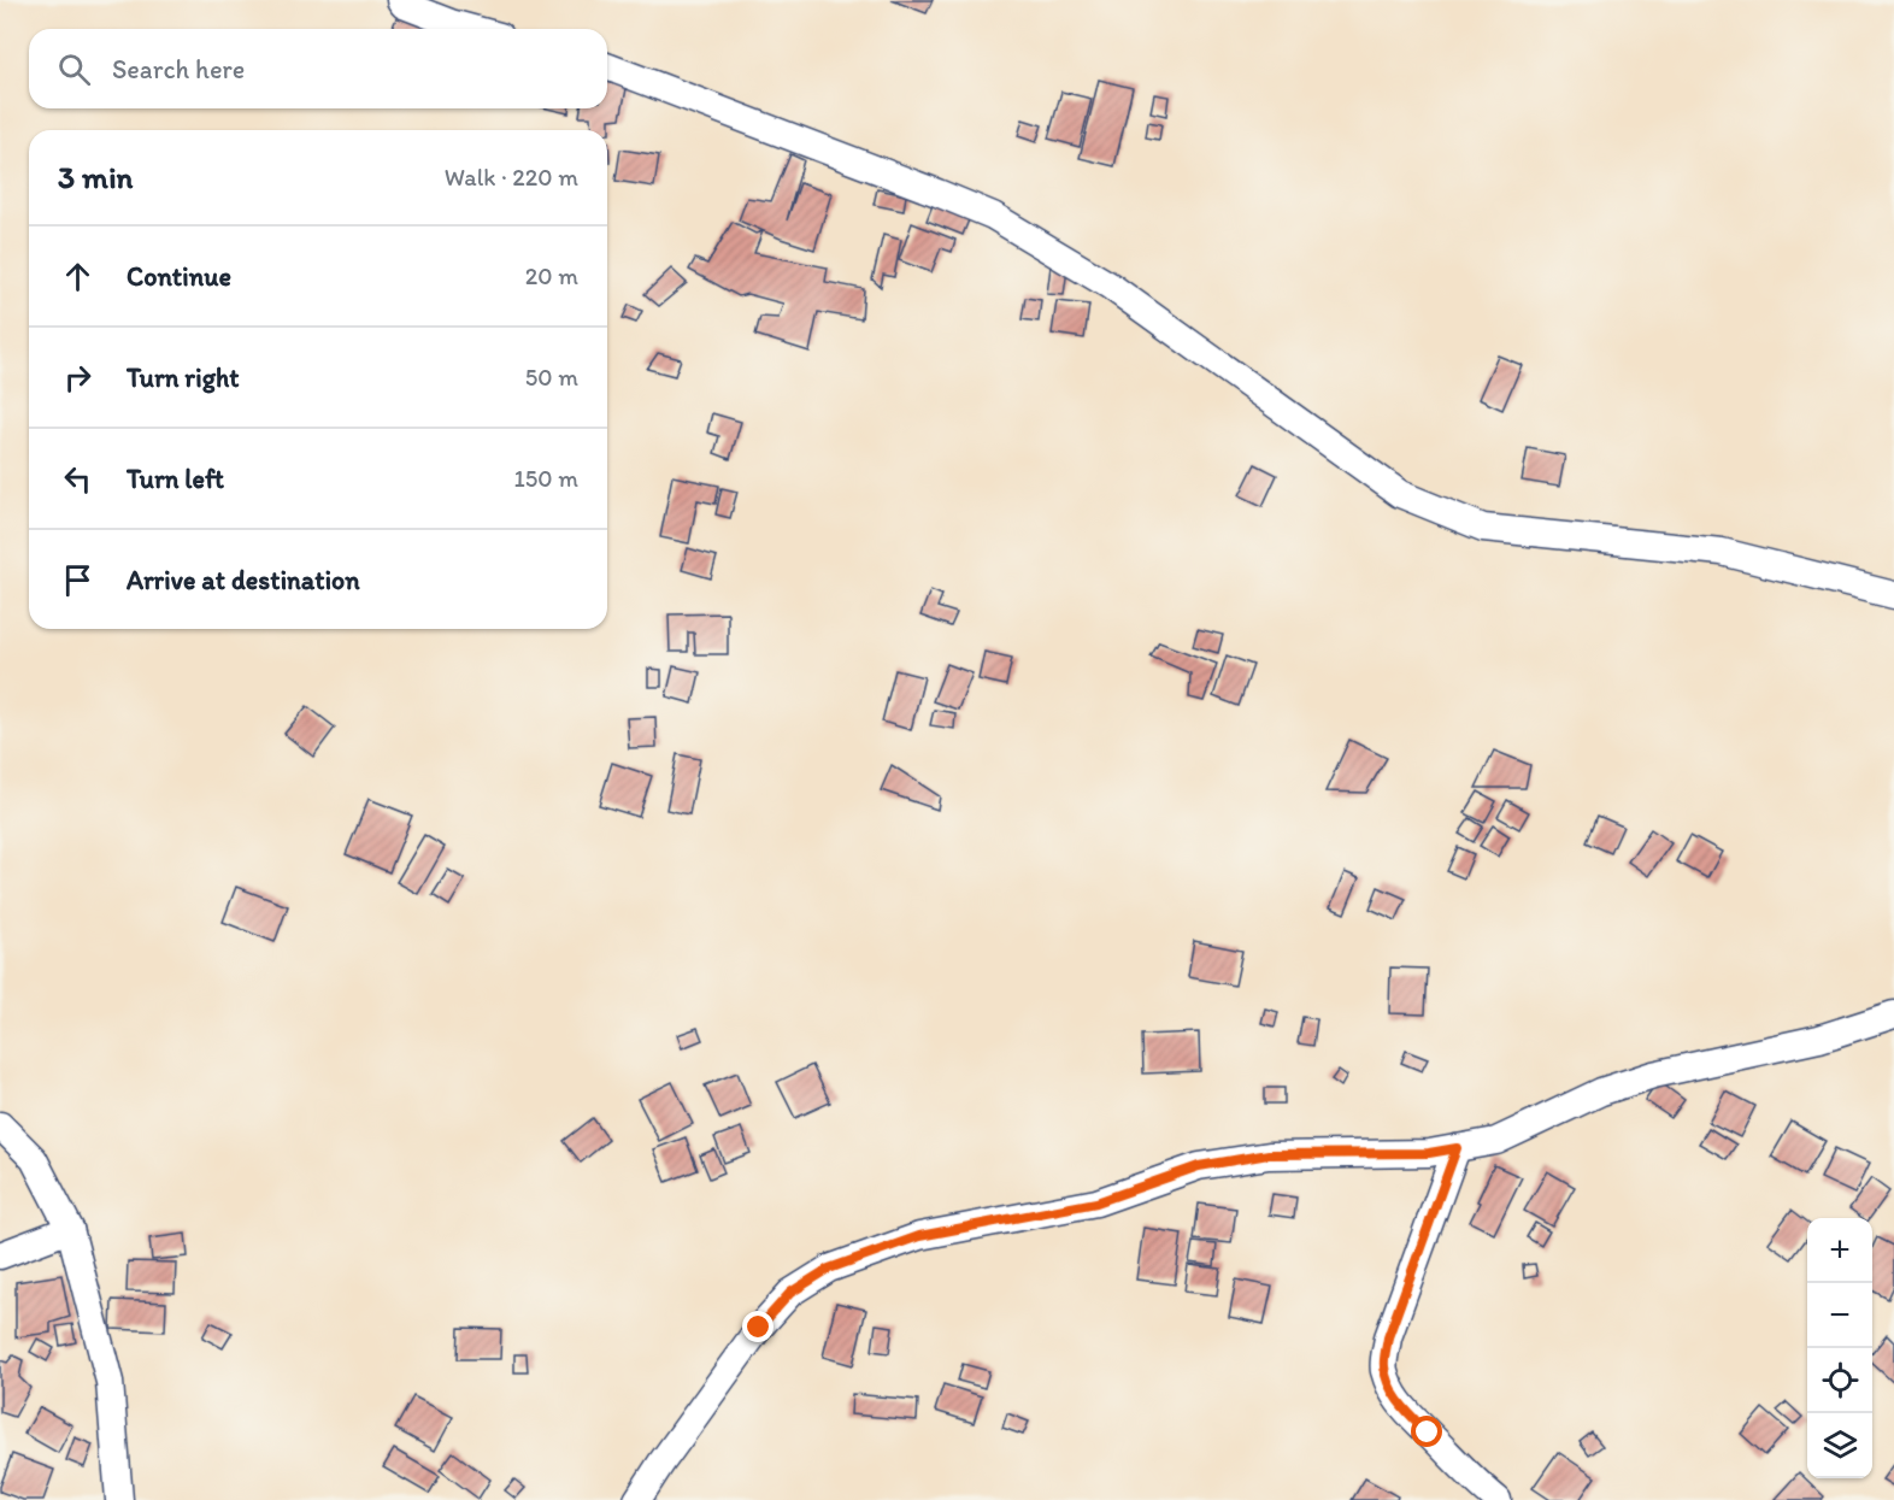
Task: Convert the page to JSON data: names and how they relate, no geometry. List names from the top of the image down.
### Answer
{
  "page": {
    "search": "Search here",
    "heading": ["3 min", "Walk · 220 m"],
    "list": [
      ["Continue", "20 m"],
      ["Turn right", "50 m"],
      ["Turn left", "150 m"],
      "Arrive at destination"
    ],
    "map_buttons": ["+", "−"]
  }
}
